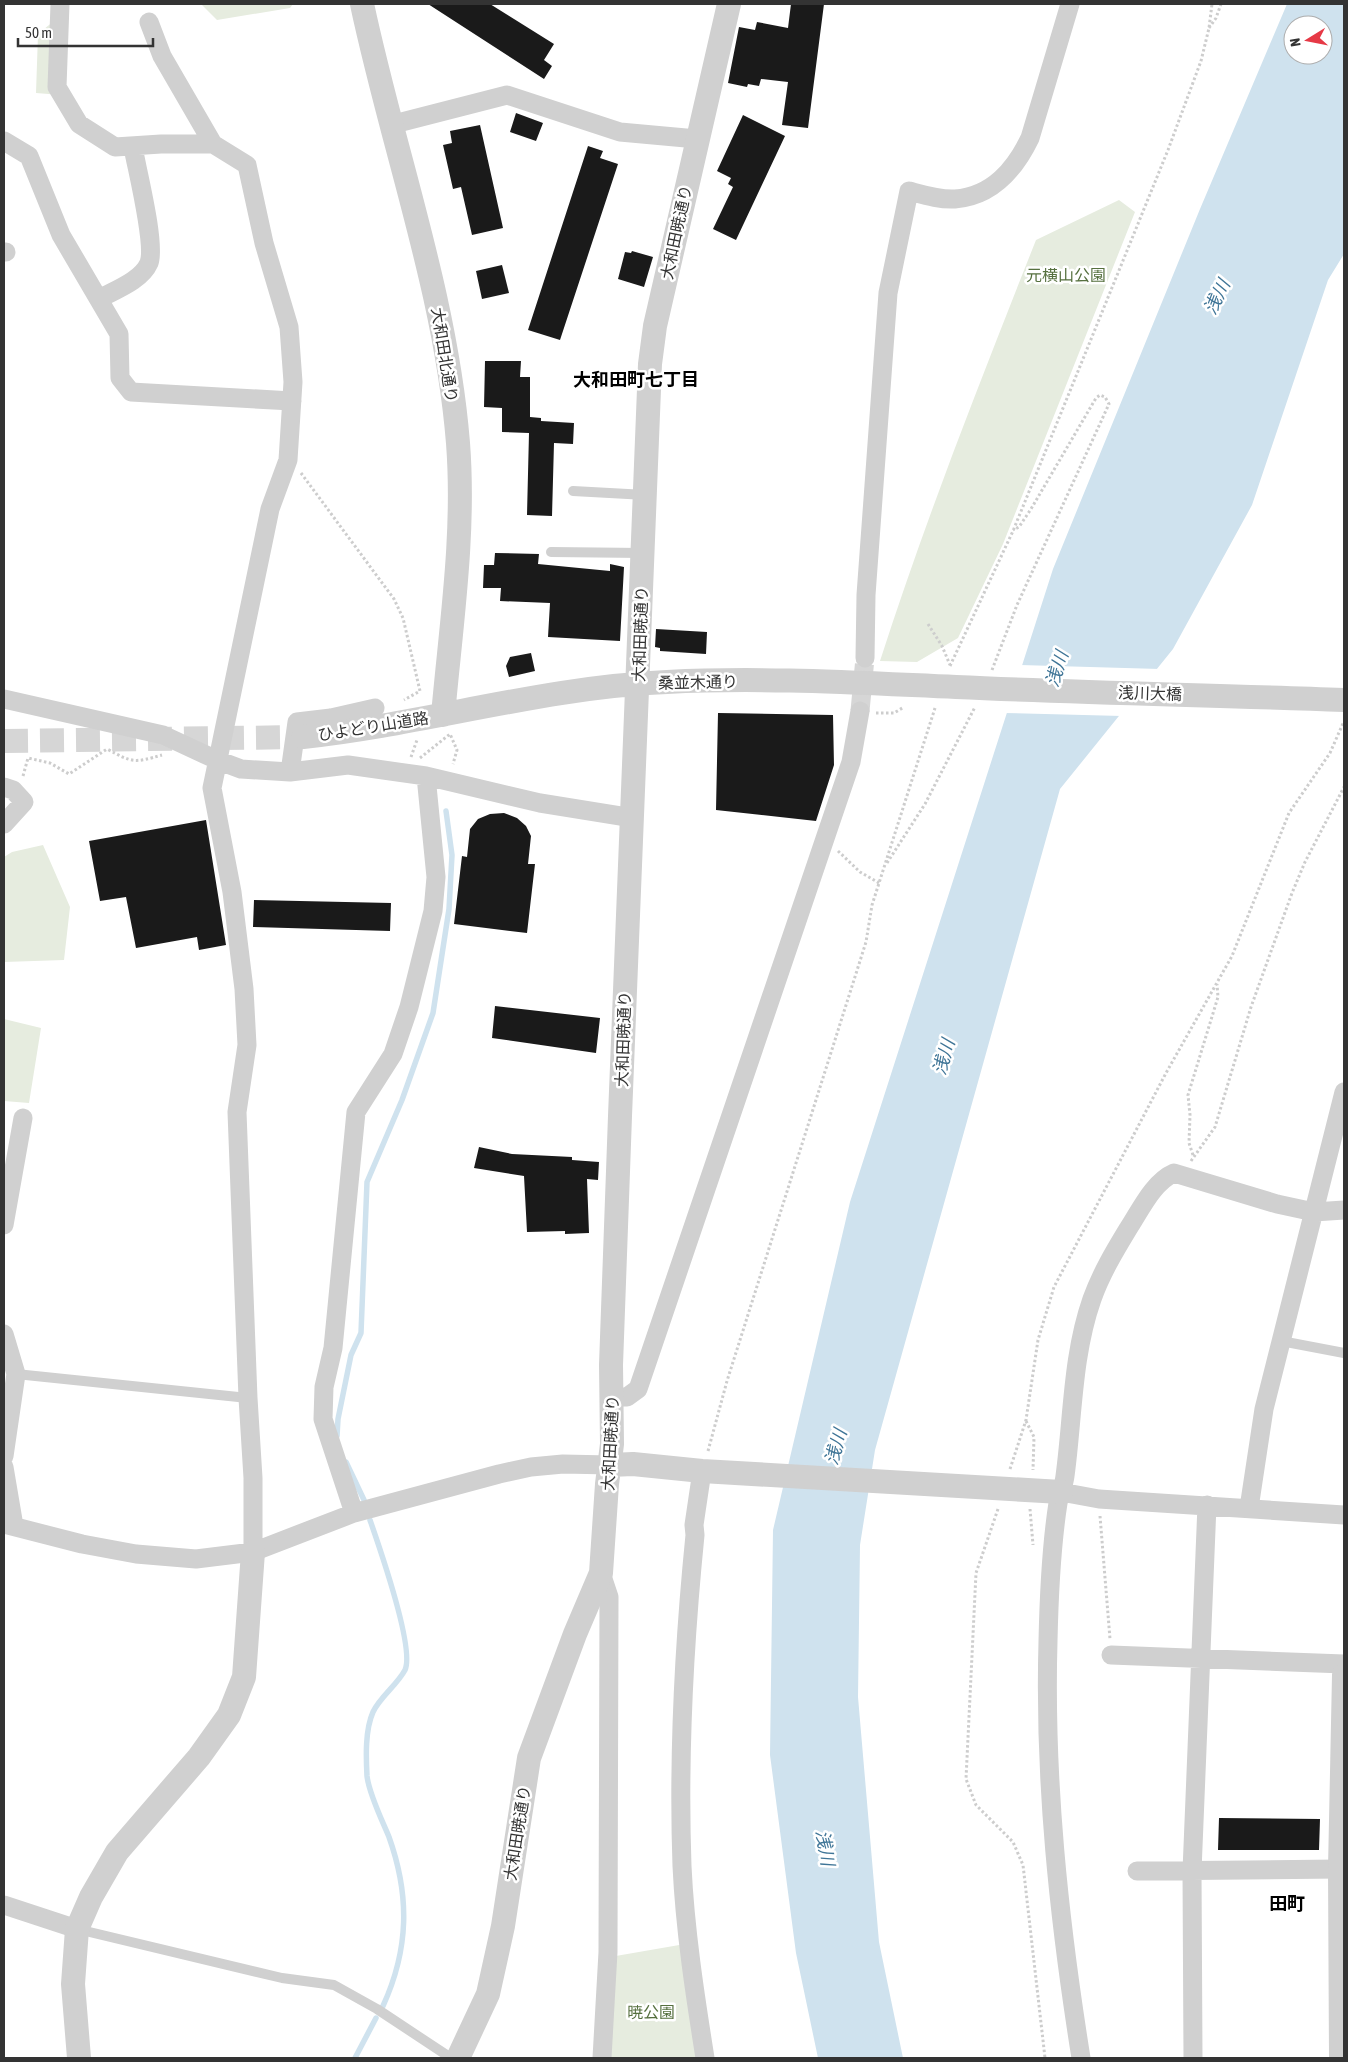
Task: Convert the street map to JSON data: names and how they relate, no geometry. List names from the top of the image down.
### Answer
{
  "streets": {
    "street": [
      "大和田暁通り",
      "大和田北通り",
      "桑並木通り",
      "浅川大橋",
      "ひよどり山道路"
    ]
  },
  "crossings": [
    ["大和田暁通り", "桑並木通り"],
    ["大和田北通り", "桑並木通り"],
    ["大和田北通り", "ひよどり山道路"],
    ["桑並木通り", "浅川大橋"],
    ["桑並木通り", "ひよどり山道路"]
  ],
  "districts": ["大和田町七丁目", "田町"],
  "water": ["浅川"],
  "parks": ["元横山公園", "暁公園"],
  "scale_bar": "50 m",
  "north": "left"
}
